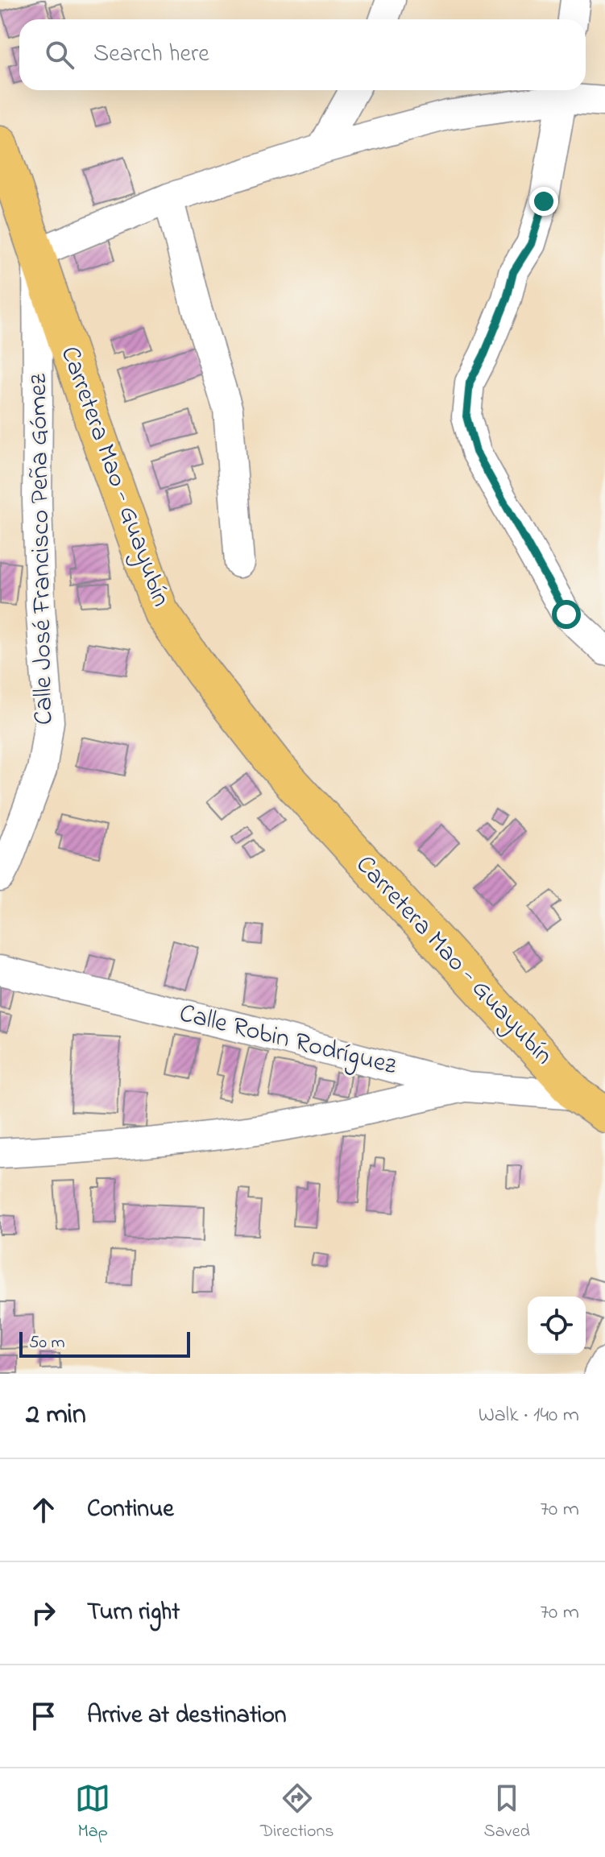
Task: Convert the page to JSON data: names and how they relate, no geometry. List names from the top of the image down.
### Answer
{
  "streets": {
    "main road": ["Carretera Mao - Guayubín"],
    "street": ["Calle José Francisco Peña Gómez", "Calle Robin Rodríguez"]
  },
  "crossings": [
    ["Carretera Mao - Guayubín", "Calle José Francisco Peña Gómez"],
    ["Carretera Mao - Guayubín", "Calle Robin Rodríguez"]
  ],
  "scale_bar": "50 m",
  "page": {
    "search": "Search here",
    "scale": "50 m",
    "heading": ["2 min", "Walk · 140 m"],
    "list": [
      ["Continue", "70 m"],
      ["Turn right", "70 m"],
      "Arrive at destination"
    ],
    "nav": ["Map", "Directions", "Saved"]
  }
}
